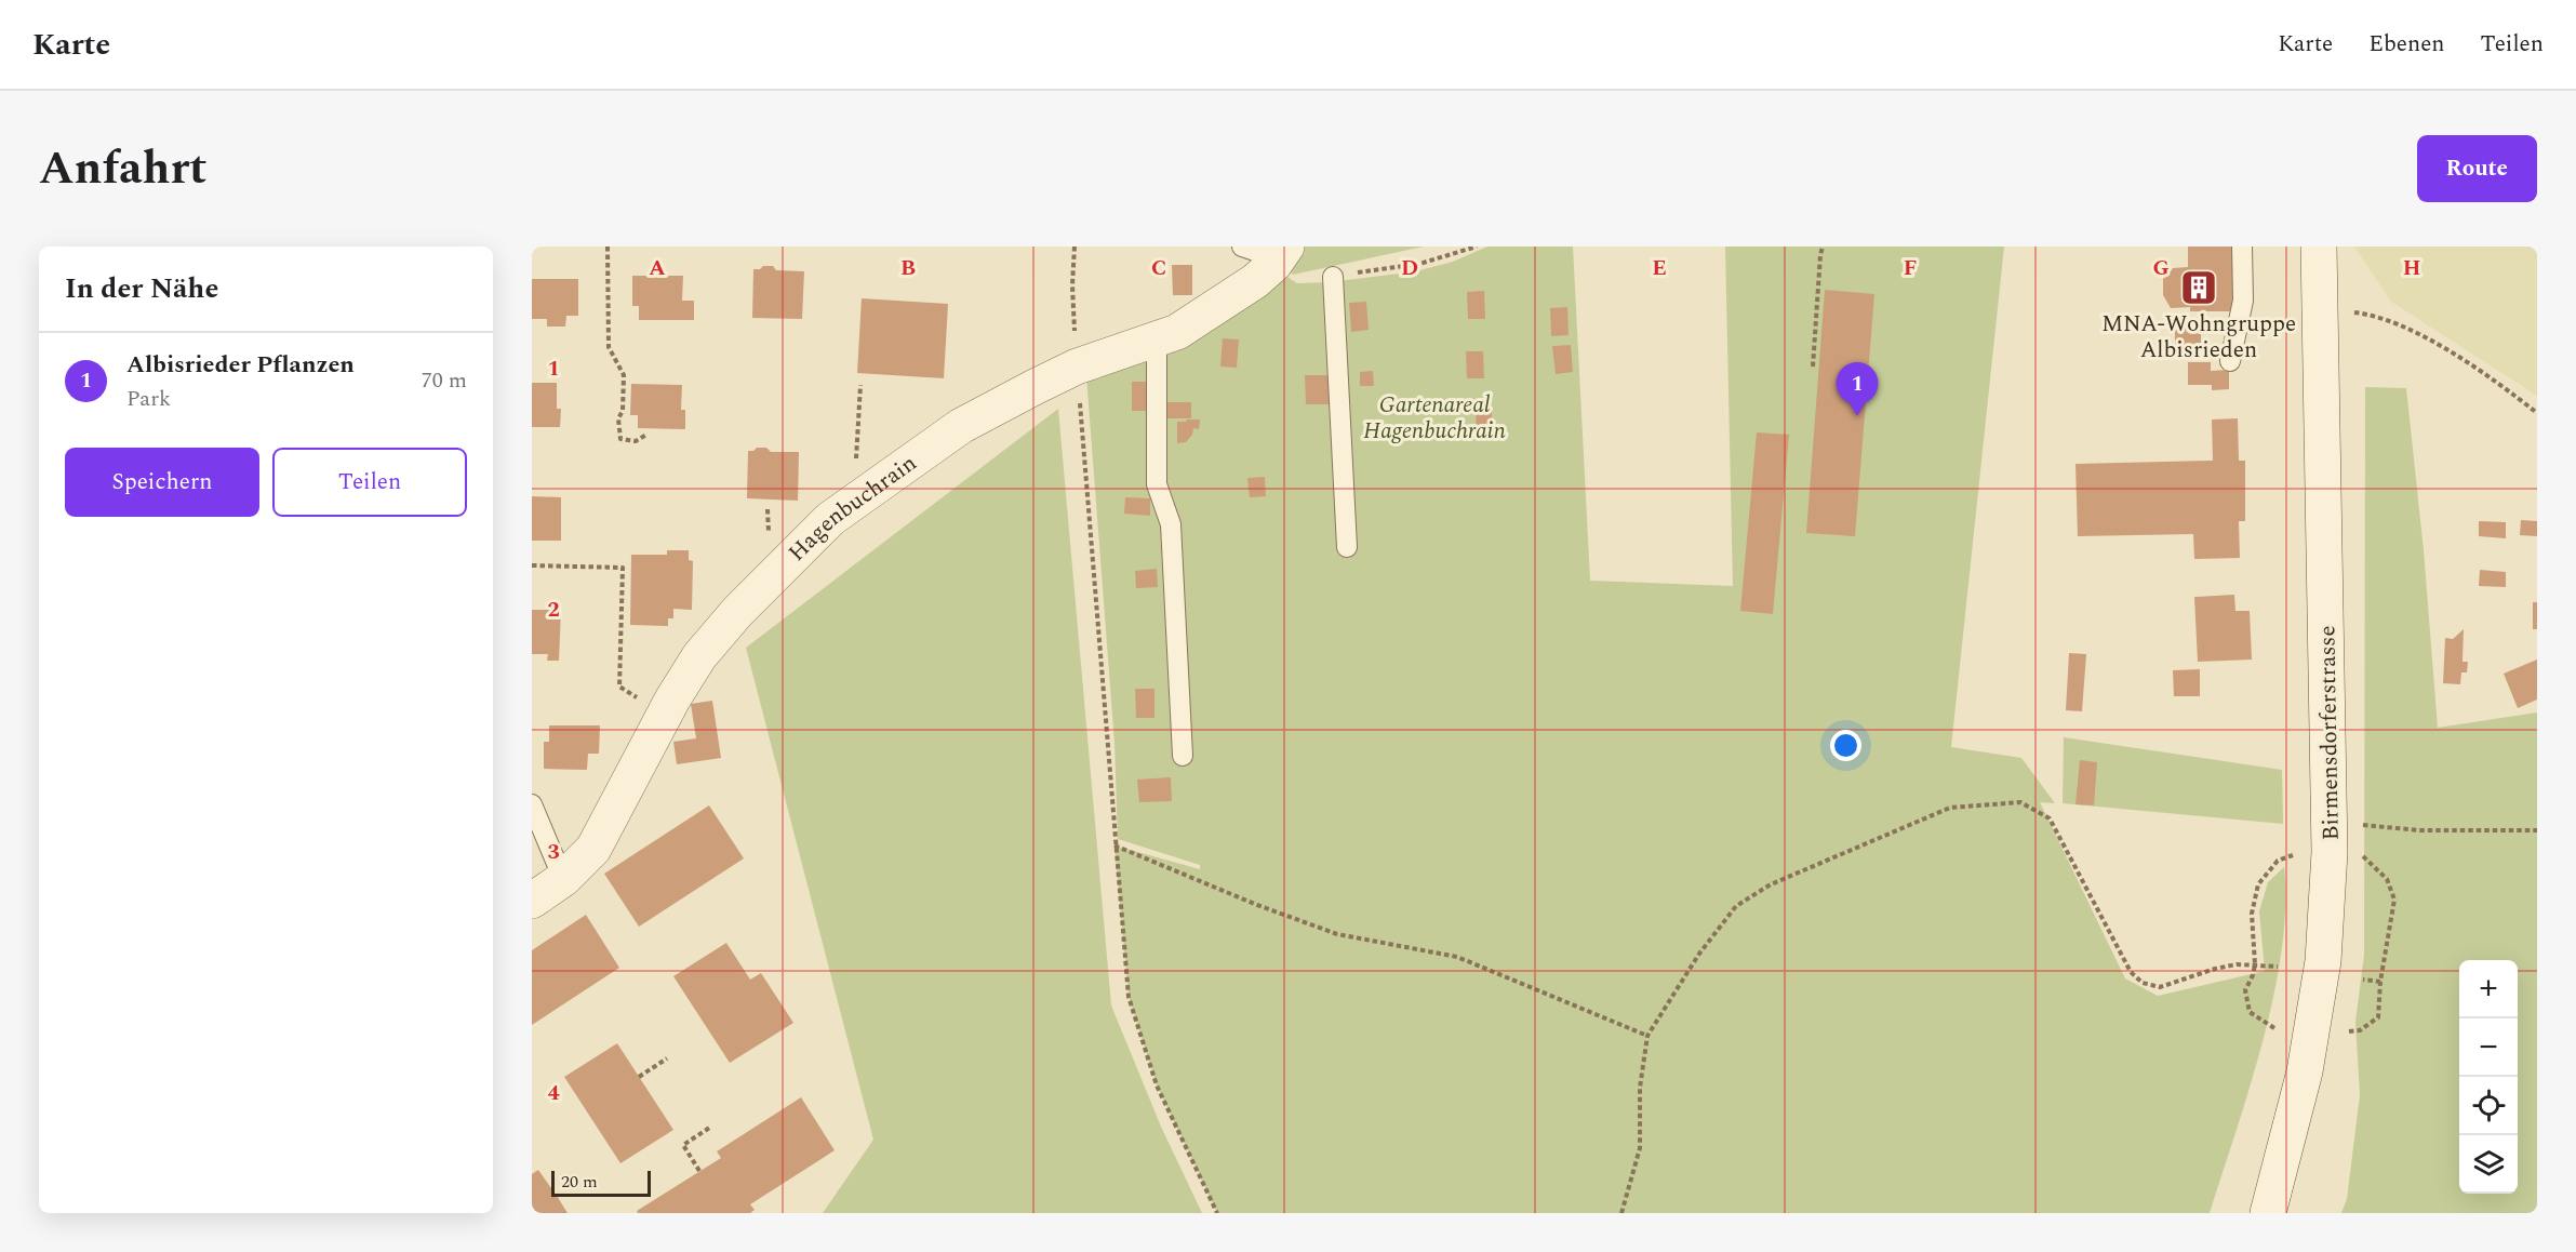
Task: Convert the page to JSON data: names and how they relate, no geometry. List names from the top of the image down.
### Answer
{
  "streets": {
    "street": ["Hagenbuchrain", "Birmensdorferstrasse"]
  },
  "parks": ["Gartenareal Hagenbuchrain"],
  "places": {
    "building": ["MNA-Wohngruppe Albisrieden"]
  },
  "scale_bar": "20 m",
  "page": {
    "header": "Karte",
    "nav": ["Karte", "Ebenen", "Teilen"],
    "title": "Anfahrt",
    "buttons": [
      "Route",
      ["Speichern", "Teilen"]
    ],
    "heading": "In der Nähe",
    "list": [
      {
        "mark": "1",
        "name": "Albisrieder Pflanzen",
        "note": "Park",
        "value": "70 m"
      }
    ],
    "pins": "1",
    "map_buttons": ["+", "−"],
    "scale": "20 m"
  },
  "grid": {
    "columns": [
      "A",
      "B",
      "C",
      "D",
      "E",
      "F",
      "G",
      "H"
    ],
    "rows": [
      "1",
      "2",
      "3",
      "4"
    ]
  }
}
